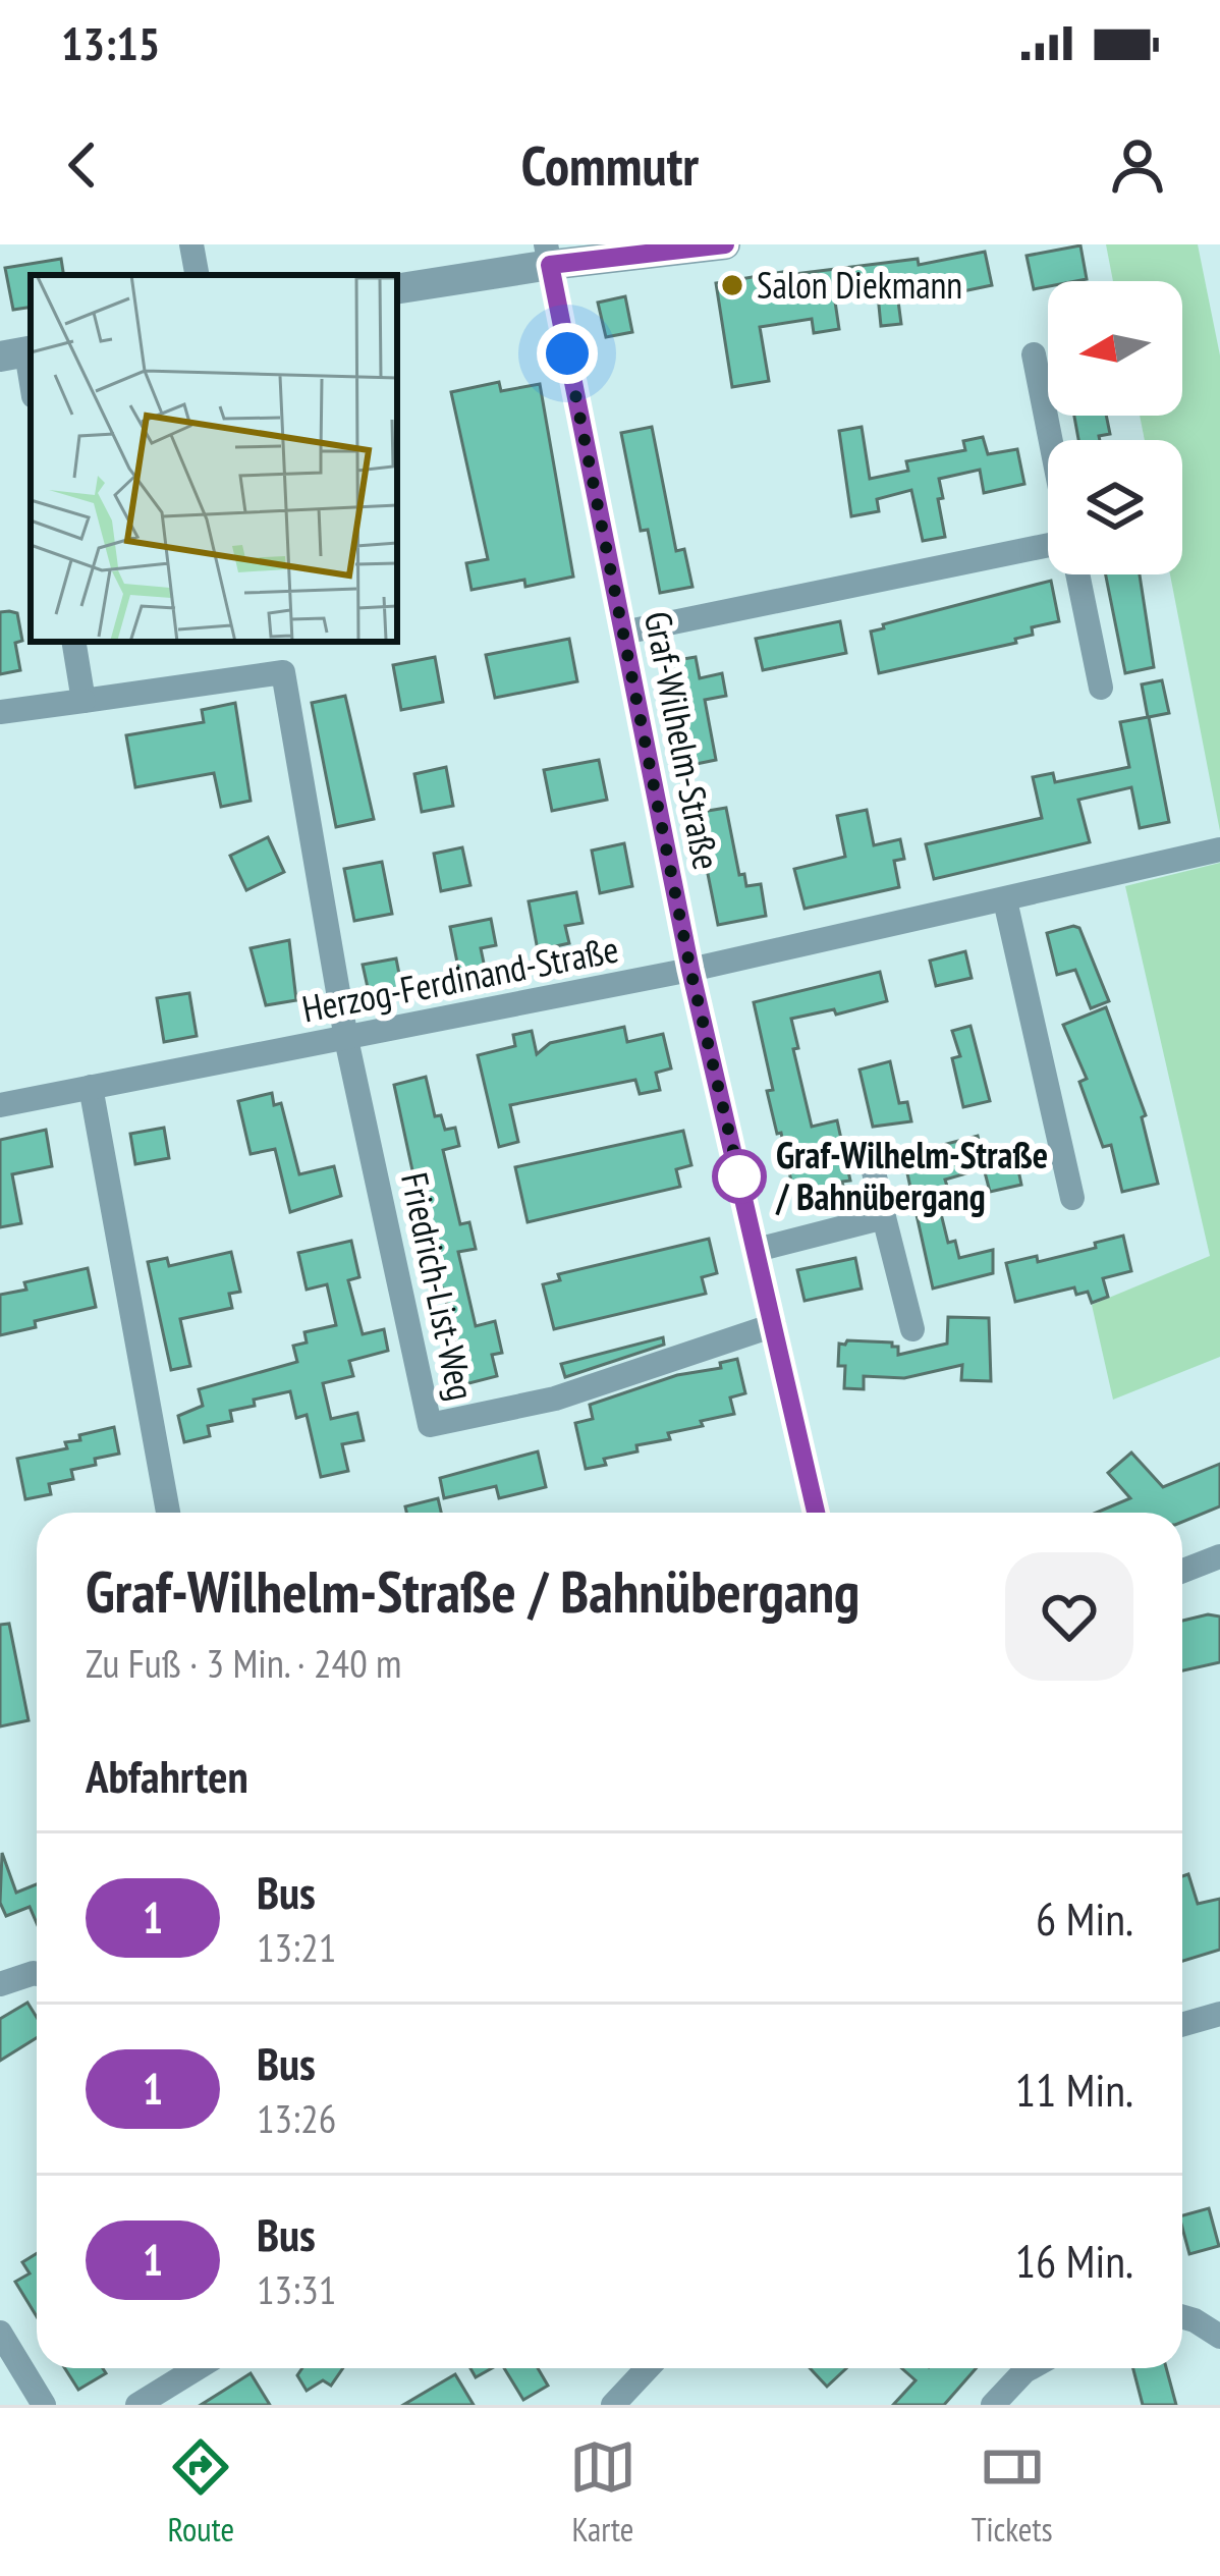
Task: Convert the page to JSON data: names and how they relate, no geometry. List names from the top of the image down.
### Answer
{
  "streets": {
    "street": ["Graf-Wilhelm-Straße", "Herzog-Ferdinand-Straße", "Friedrich-List-Weg"]
  },
  "crossings": [
    ["Graf-Wilhelm-Straße", "Herzog-Ferdinand-Straße"],
    ["Graf-Wilhelm-Straße", "Friedrich-List-Weg"],
    ["Herzog-Ferdinand-Straße", "Friedrich-List-Weg"]
  ],
  "places": ["Salon Diekmann", "Graf-Wilhelm-Straße / Bahnübergang"],
  "lines": ["bus line 1"],
  "north": "left",
  "page": {
    "status": "13:15",
    "header": "Commutr",
    "heading": [
      ["Graf-Wilhelm-Straße / Bahnübergang", "Zu Fuß · 3 Min. · 240 m"],
      "Abfahrten"
    ],
    "list": [
      {
        "mark": "1",
        "name": "Bus",
        "note": "13:21",
        "value": "6 Min."
      },
      {
        "mark": "1",
        "name": "Bus",
        "note": "13:26",
        "value": "11 Min."
      },
      {
        "mark": "1",
        "name": "Bus",
        "note": "13:31",
        "value": "16 Min."
      }
    ],
    "tabs": ["Route", "Karte", "Tickets"]
  }
}
